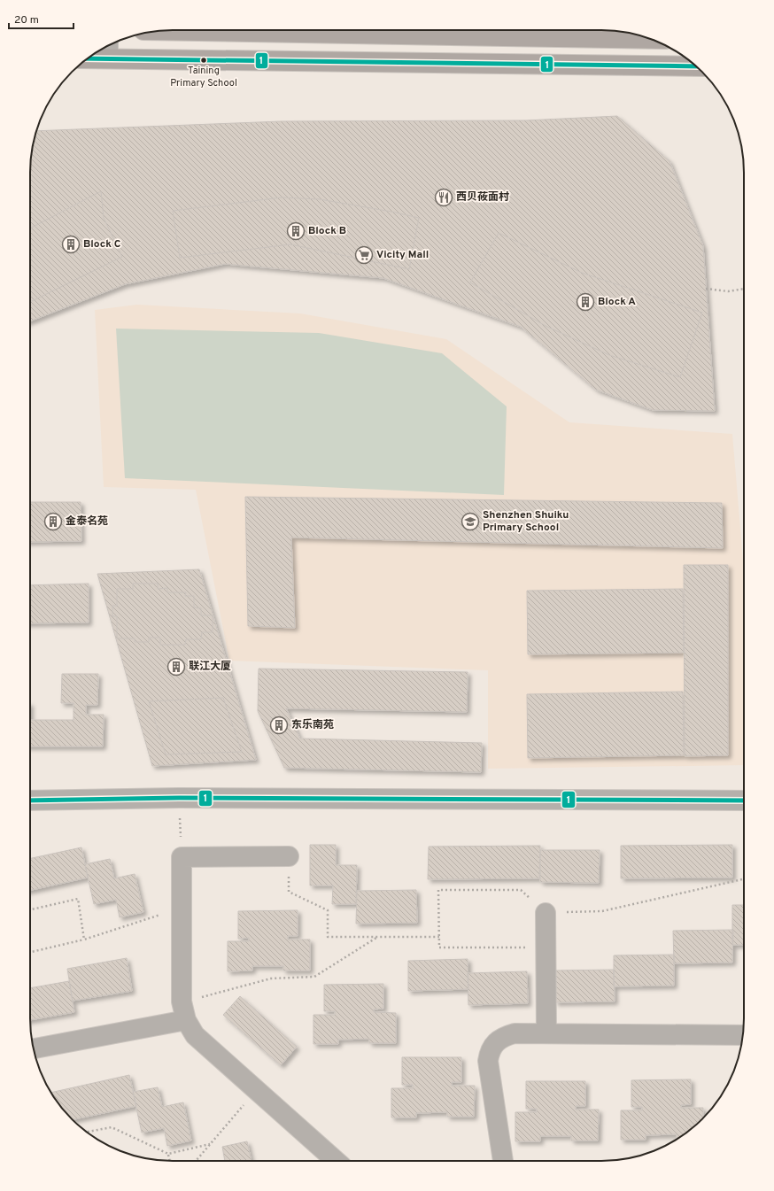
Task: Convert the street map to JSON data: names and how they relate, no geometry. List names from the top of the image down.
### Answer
{
  "places": {
    "other": ["Taining Primary School"],
    "restaurant": ["西贝莜面村"],
    "building": [
      "Block B",
      "Block C",
      "Block A",
      "金泰名苑",
      "联江大厦",
      "东乐南苑"
    ],
    "supermarket": ["Vicity Mall"],
    "school or university": ["Shenzhen Shuiku Primary School"]
  },
  "lines": ["transit line 1"],
  "scale_bar": "20 m"
}
